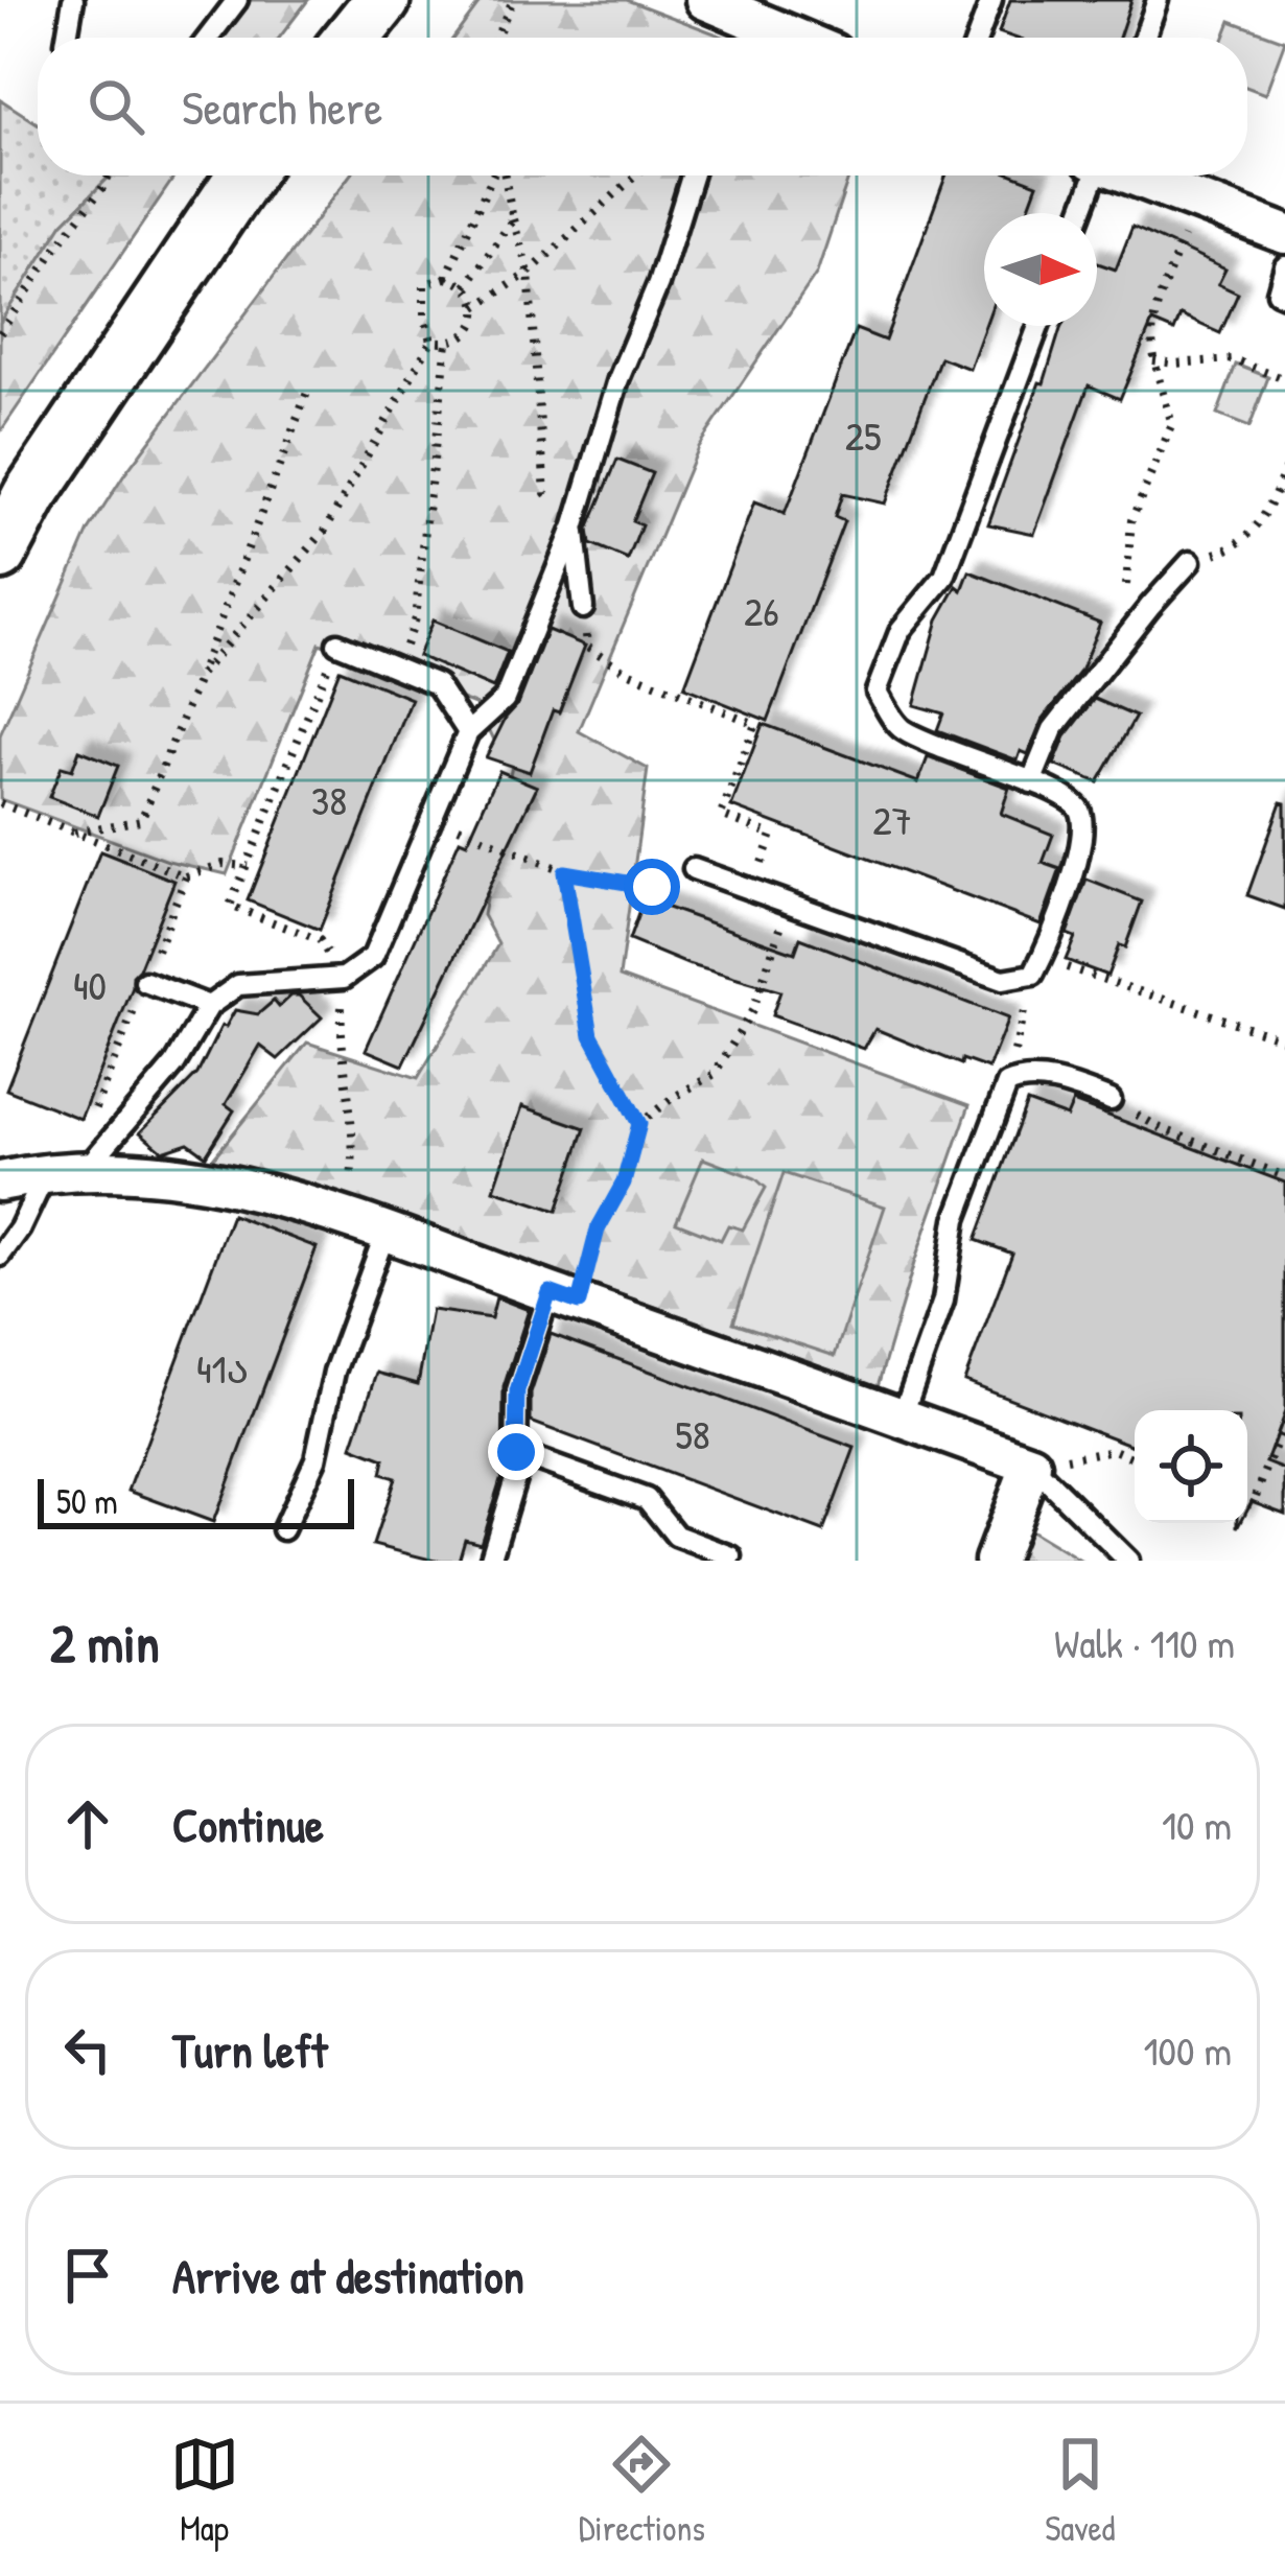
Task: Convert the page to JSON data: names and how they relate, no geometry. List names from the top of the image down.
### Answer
{
  "house_numbers": [
    "25",
    "26",
    "38",
    "27",
    "40",
    "41ა",
    "58"
  ],
  "scale_bar": "50 m",
  "north": "right",
  "page": {
    "search": "Search here",
    "scale": "50 m",
    "heading": ["2 min", "Walk · 110 m"],
    "list": [
      ["Continue", "10 m"],
      ["Turn left", "100 m"],
      "Arrive at destination"
    ],
    "nav": ["Map", "Directions", "Saved"]
  }
}
